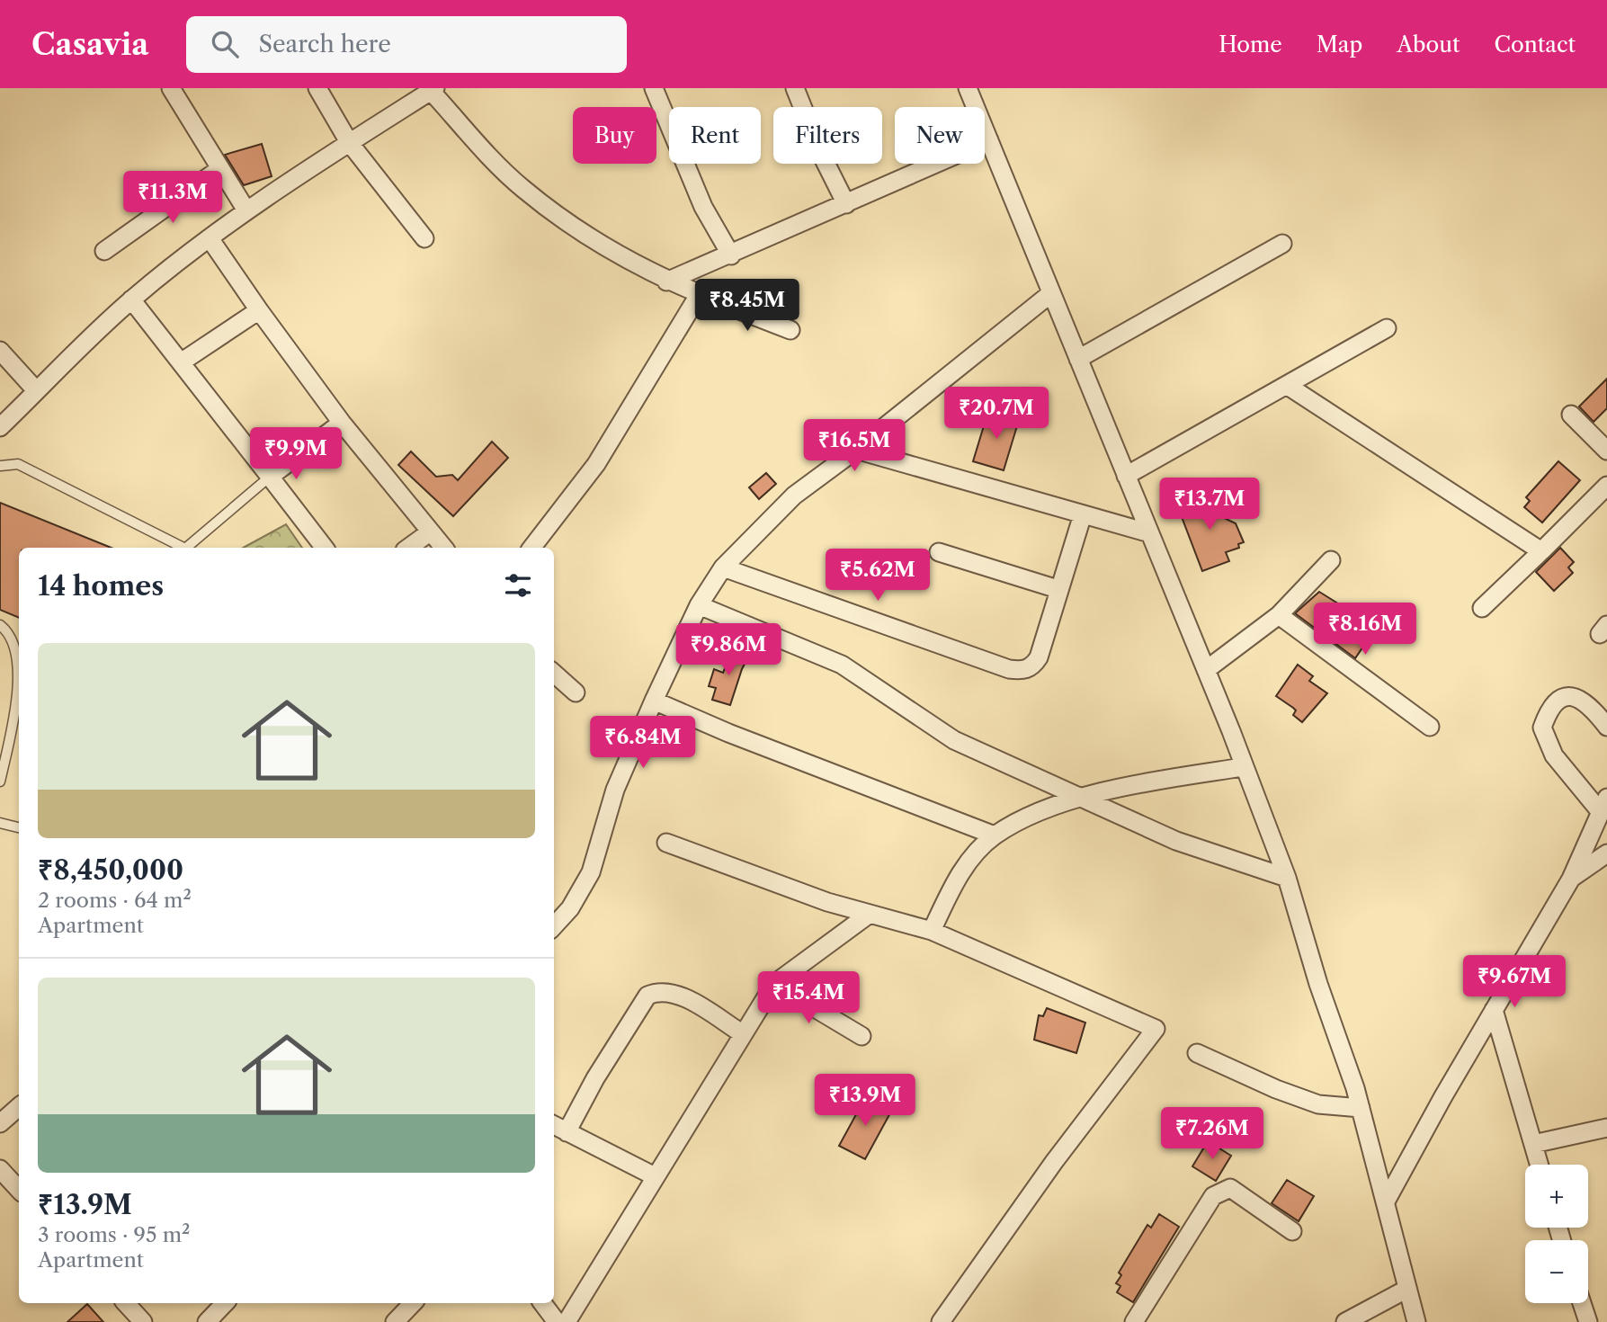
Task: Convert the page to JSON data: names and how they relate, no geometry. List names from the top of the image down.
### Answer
{
  "page": {
    "header": "Casavia",
    "search": "Search here",
    "nav": [
      "Home",
      "Map",
      "About",
      "Contact"
    ],
    "chip": [
      "Buy",
      "Rent",
      "Filters",
      "New"
    ],
    "price": [
      "₹11.3M",
      "₹8.45M",
      "₹20.7M",
      "₹16.5M",
      "₹9.9M",
      "₹13.7M",
      "₹5.62M",
      "₹8.16M",
      "₹9.86M",
      "₹6.84M",
      "₹9.67M",
      "₹15.4M",
      "₹13.9M",
      "₹7.26M"
    ],
    "heading": "14 homes",
    "list": [
      {
        "name": "₹8,450,000",
        "note": "2 rooms · 64 m² · Apartment"
      },
      {
        "name": "₹13.9M",
        "note": "3 rooms · 95 m² · Apartment"
      }
    ],
    "map_buttons": ["+", "−"]
  }
}
